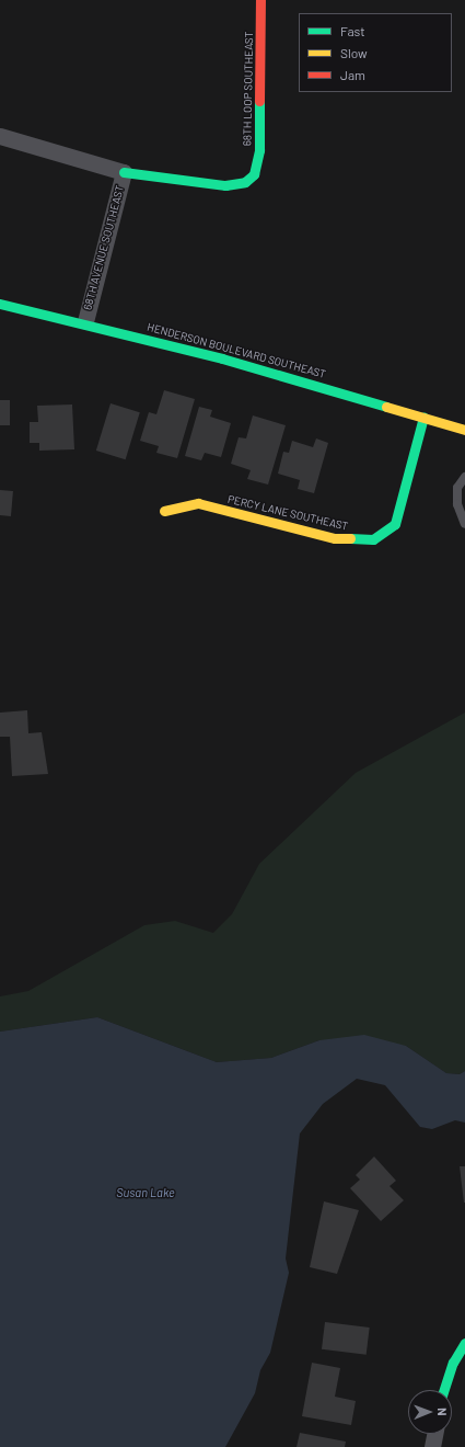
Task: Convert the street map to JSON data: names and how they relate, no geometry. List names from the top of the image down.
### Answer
{
  "streets": {
    "street": [
      "68TH LOOP SOUTHEAST",
      "68TH AVENUE SOUTHEAST",
      "HENDERSON BOULEVARD SOUTHEAST",
      "PERCY LANE SOUTHEAST"
    ]
  },
  "crossings": [
    ["68TH LOOP SOUTHEAST", "68TH AVENUE SOUTHEAST"],
    ["68TH AVENUE SOUTHEAST", "HENDERSON BOULEVARD SOUTHEAST"],
    ["HENDERSON BOULEVARD SOUTHEAST", "PERCY LANE SOUTHEAST"]
  ],
  "water": ["Susan Lake"],
  "legend": ["Fast", "Slow", "Jam"],
  "north": "right"
}
